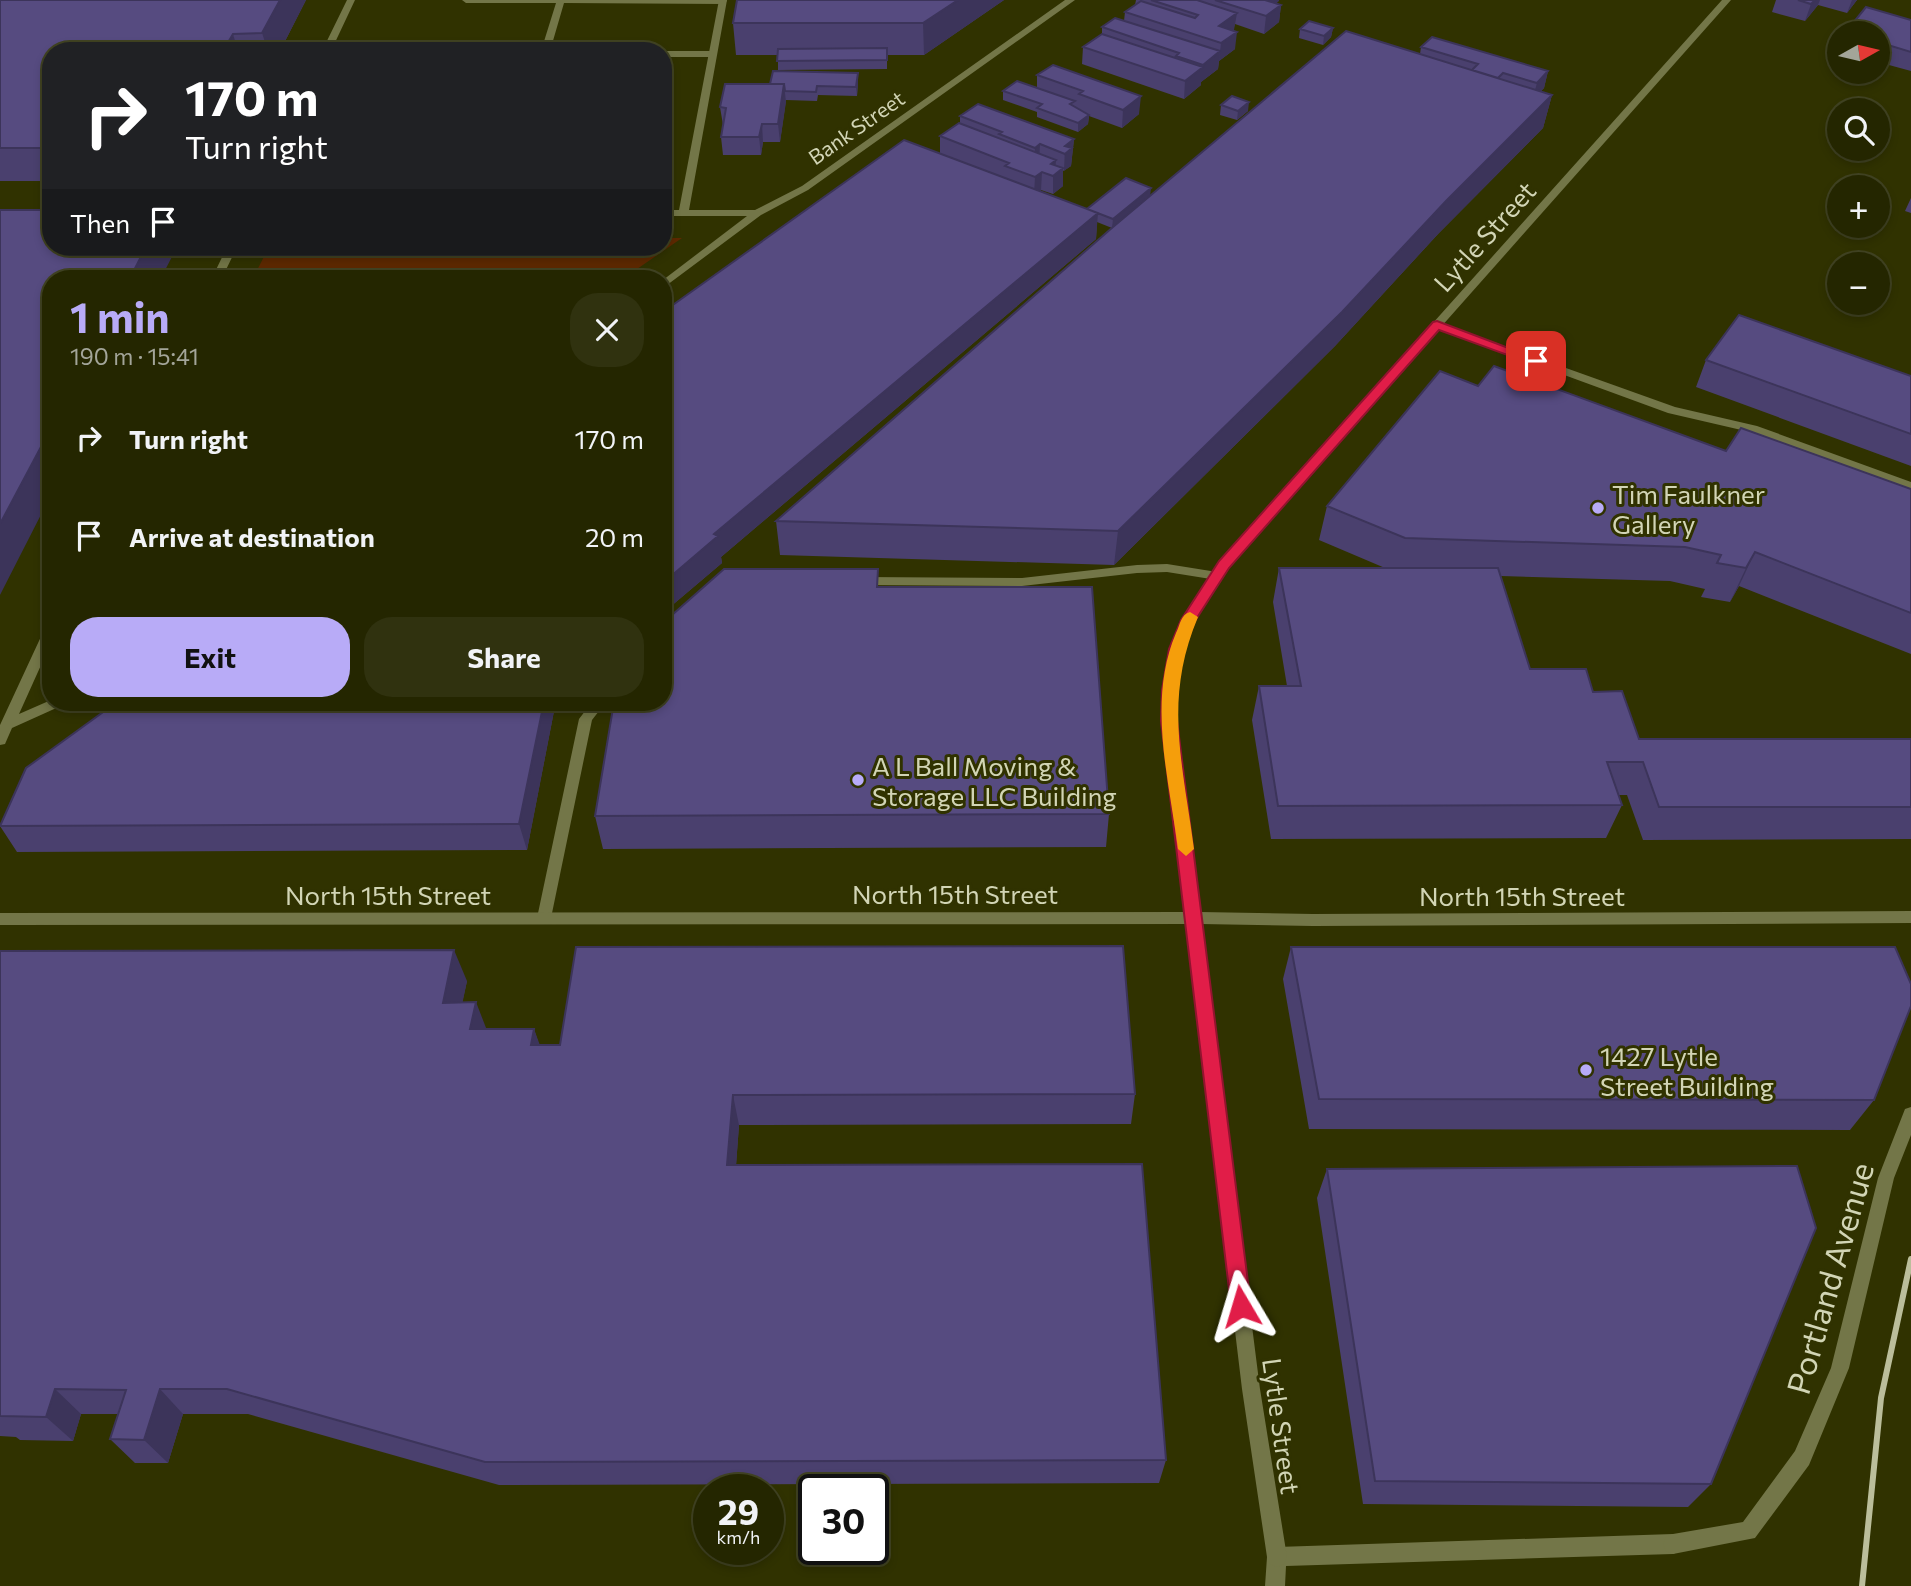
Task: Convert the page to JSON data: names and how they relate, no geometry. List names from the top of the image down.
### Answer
{
  "streets": {
    "street": [
      "Bank Street",
      "Lytle Street",
      "North 15th Street",
      "Portland Avenue"
    ]
  },
  "crossings": [
    ["Lytle Street", "North 15th Street"],
    ["Lytle Street", "Portland Avenue"]
  ],
  "places": ["Tim Faulkner Gallery", "A L Ball Moving & Storage LLC Building", "1427 Lytle Street Building"],
  "north": "right",
  "page": {
    "map_buttons": ["+", "−"],
    "turn": ["170 m", "Turn right"],
    "then": "Then",
    "heading": ["1 min", "190 m · 15:41"],
    "list": [
      {
        "name": "Turn right",
        "value": "170 m"
      },
      {
        "name": "Arrive at destination",
        "value": "20 m"
      }
    ],
    "buttons": ["Exit", "Share"],
    "speed": "29 km/h",
    "limit": "30"
  }
}
